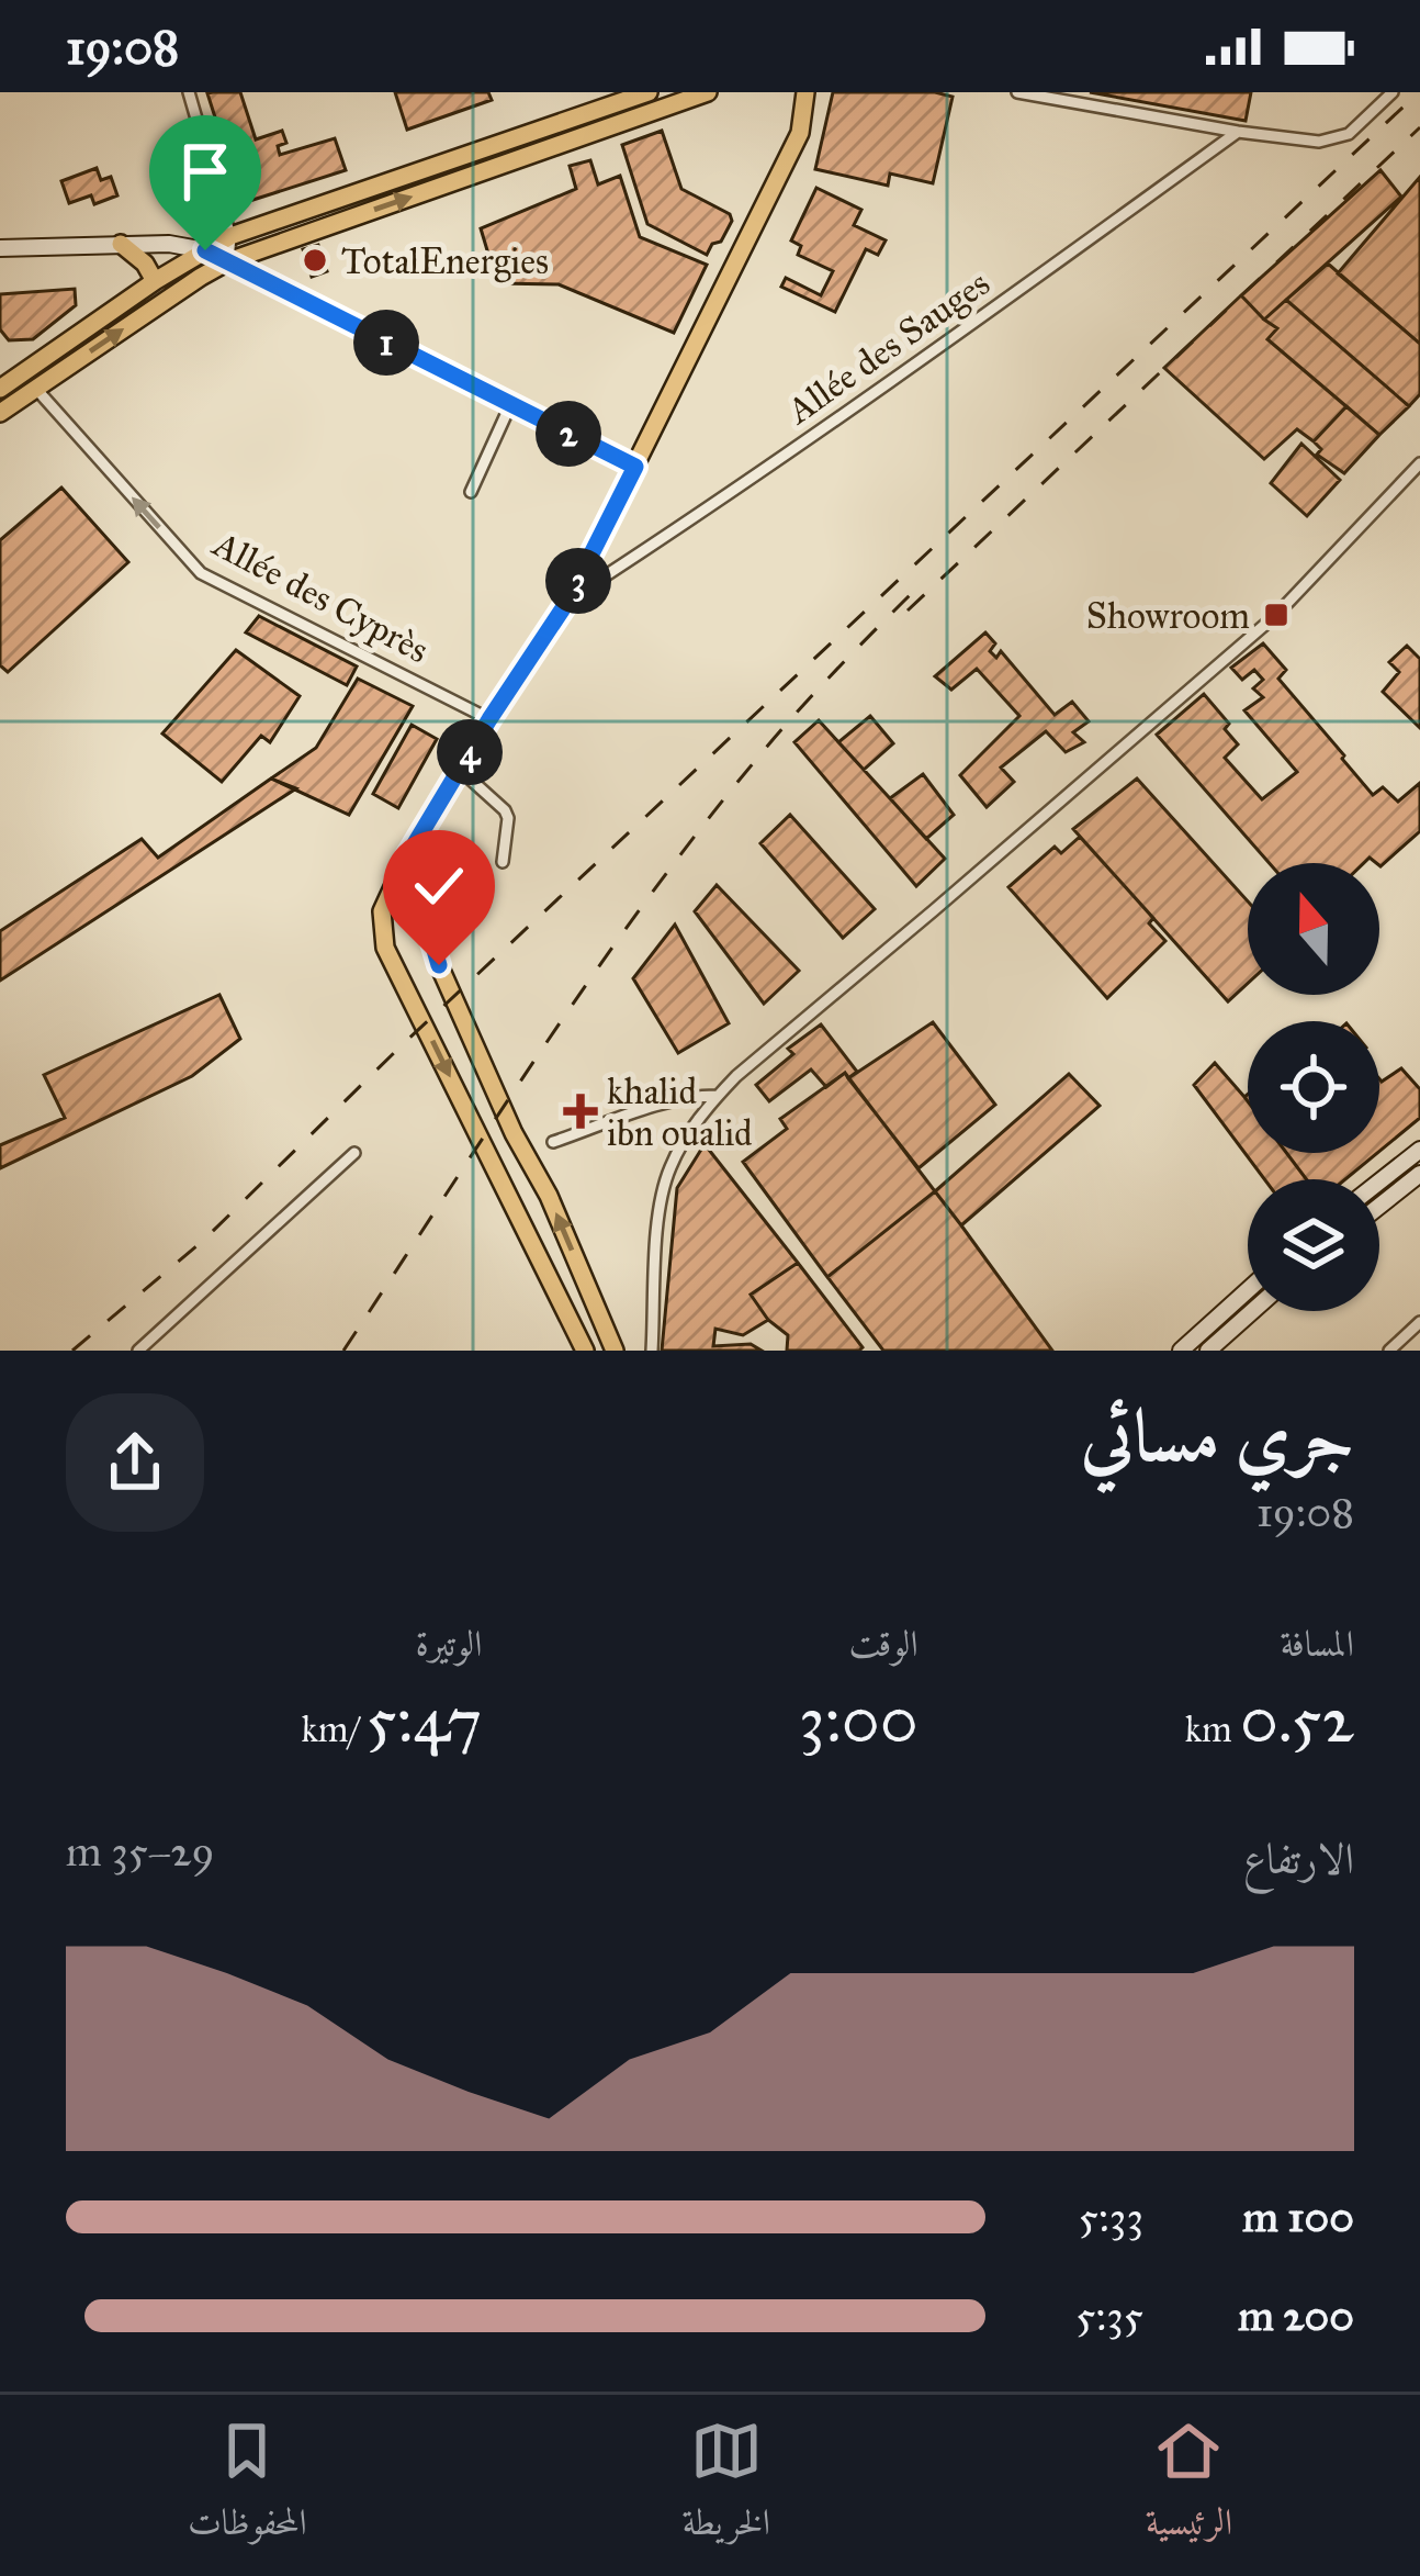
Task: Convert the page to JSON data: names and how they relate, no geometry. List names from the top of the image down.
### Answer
{
  "streets": {
    "street": ["Allée des Sauges", "Allée des Cyprès"]
  },
  "one_way": ["Allée des Cyprès"],
  "places": {
    "other": ["TotalEnergies"],
    "transit": ["Showroom"],
    "health": ["khalid ibn oualid"]
  },
  "north": "top",
  "page": {
    "status": "19:08",
    "pins": [
      "1",
      "2",
      "3",
      "4"
    ],
    "heading": ["جري مسائي", "19:08"],
    "stats": [
      ["المسافة", "0.52 km"],
      ["الوقت", "3:00"],
      ["الوتيرة", "5:47 /km"]
    ],
    "chart": ["الارتفاع", "29–35 m"],
    "list": [
      {
        "name": "100 m",
        "note": "5:33"
      },
      {
        "name": "200 m",
        "note": "5:35"
      }
    ],
    "tabs": ["الرئيسية", "الخريطة", "المحفوظات"]
  }
}
